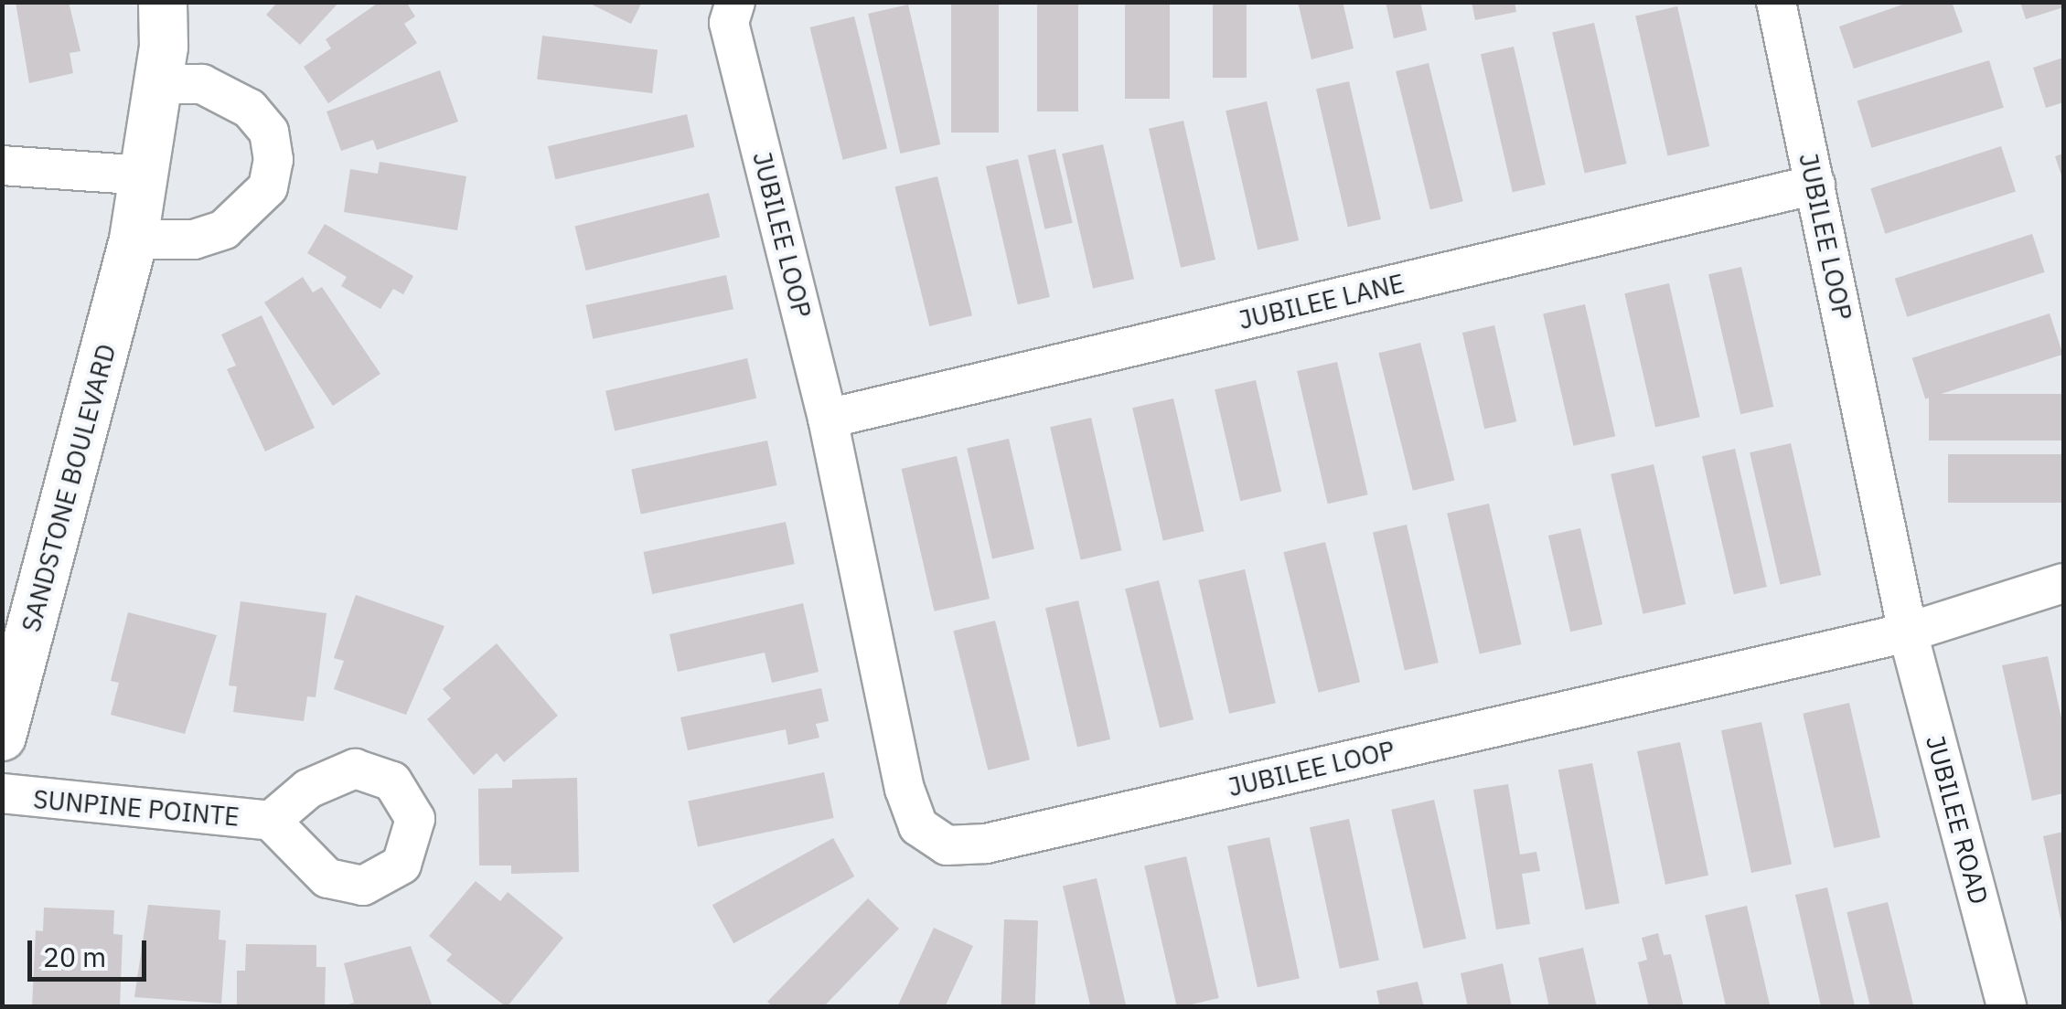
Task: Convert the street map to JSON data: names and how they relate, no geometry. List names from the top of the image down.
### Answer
{
  "streets": {
    "street": [
      "JUBILEE LOOP",
      "JUBILEE LANE",
      "SANDSTONE BOULEVARD",
      "SUNPINE POINTE",
      "JUBILEE ROAD"
    ]
  },
  "crossings": [
    ["JUBILEE LOOP", "JUBILEE LANE"],
    ["JUBILEE LOOP", "JUBILEE ROAD"]
  ],
  "scale_bar": "20 m"
}
